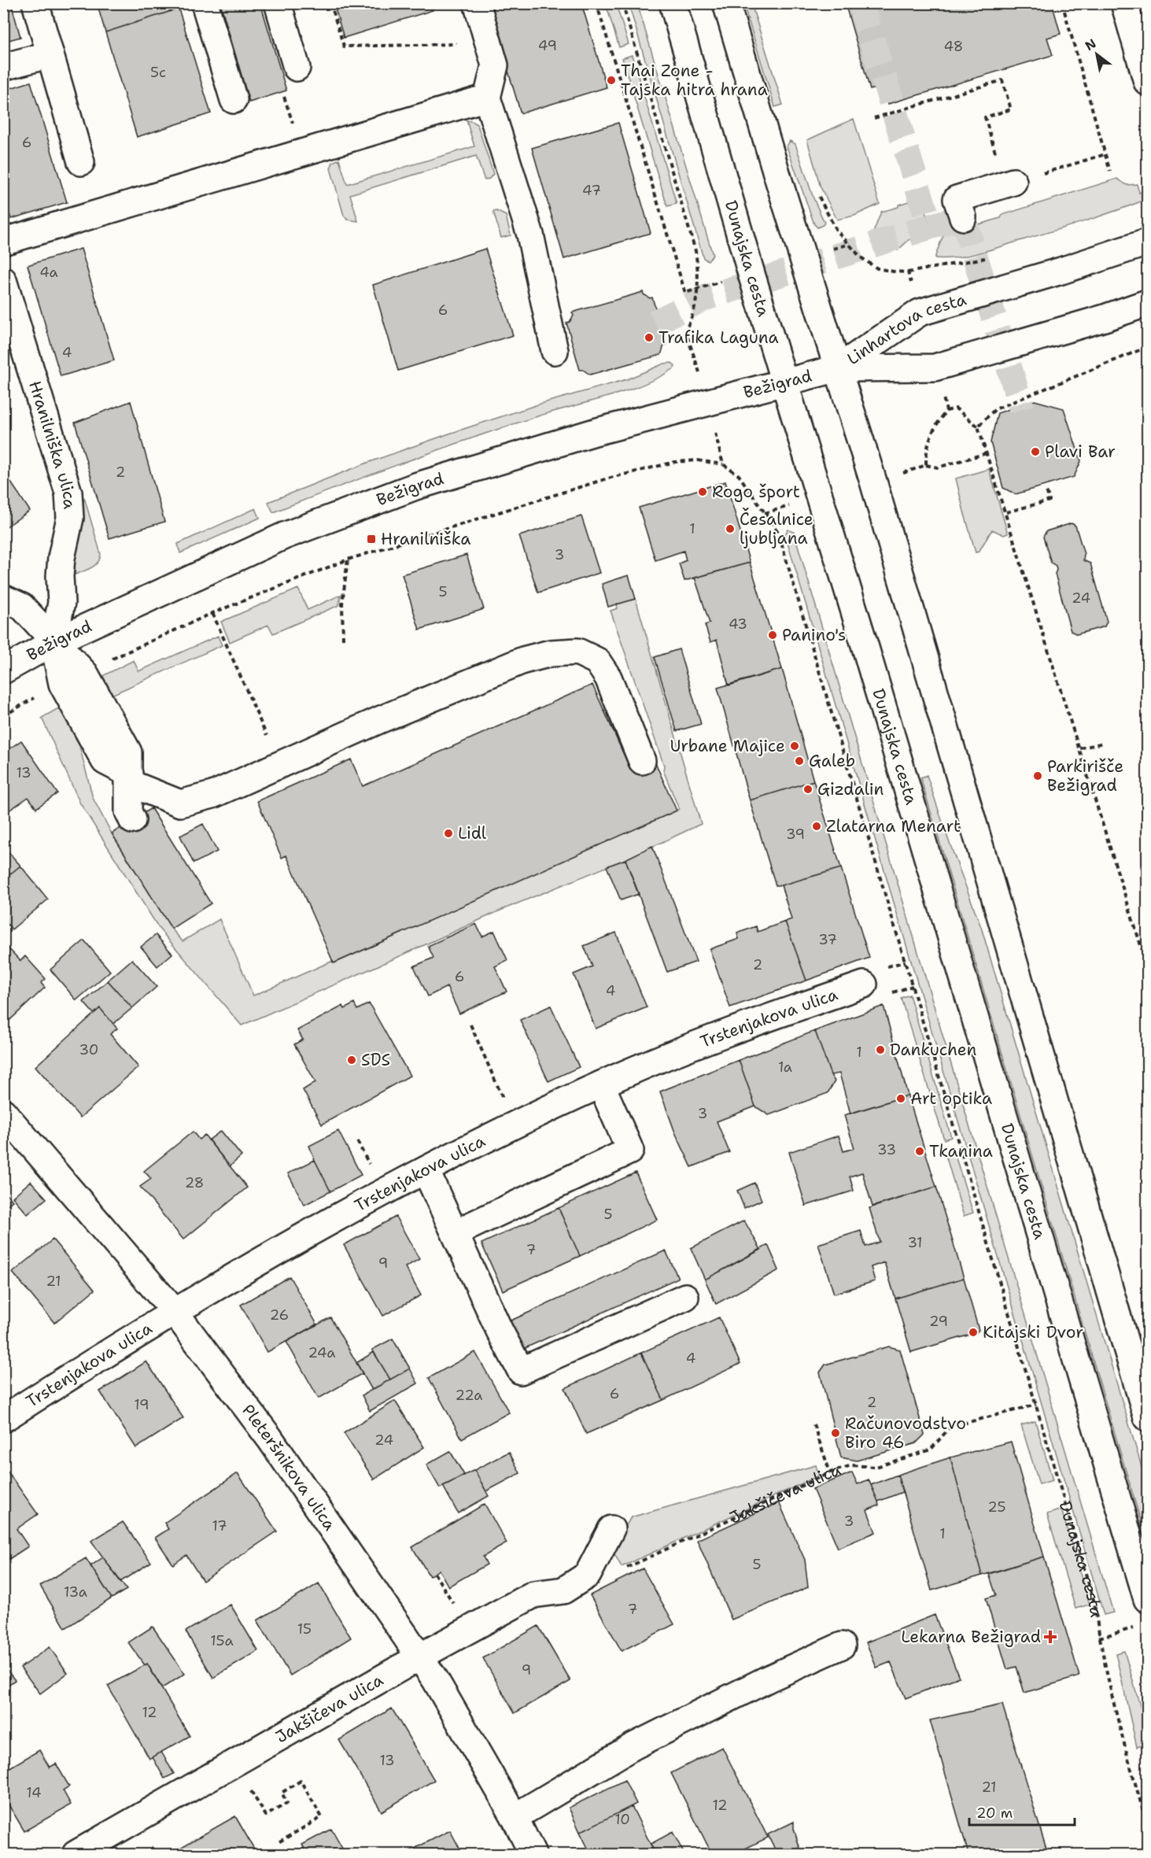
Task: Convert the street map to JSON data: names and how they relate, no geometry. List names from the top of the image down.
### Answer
{
  "streets": {
    "main road": [
      "Dunajska cesta",
      "Linhartova cesta",
      "Bežigrad",
      "Hranilniška ulica",
      "Trstenjakova ulica",
      "Pleteršnikova ulica",
      "Jakšičeva ulica"
    ]
  },
  "crossings": [
    ["Dunajska cesta", "Bežigrad"],
    ["Dunajska cesta", "Jakšičeva ulica"],
    ["Linhartova cesta", "Bežigrad"],
    ["Bežigrad", "Hranilniška ulica"],
    ["Trstenjakova ulica", "Pleteršnikova ulica"],
    ["Pleteršnikova ulica", "Jakšičeva ulica"]
  ],
  "places": {
    "other": [
      "Thai Zone - Tajska hitra hrana",
      "Trafika Laguna",
      "Plavi Bar",
      "Rogo šport",
      "Česalnice ljubljana",
      "Panino's",
      "Urbane Majice",
      "Galeb",
      "Parkirišče Bežigrad",
      "Gizdalin",
      "Zlatarna Menart",
      "Lidl",
      "Dankuchen",
      "SDS",
      "Art optika",
      "Tkanina",
      "Kitajski Dvor",
      "Računovodstvo Biro 46"
    ],
    "transit": ["Hranilniška"],
    "health": ["Lekarna Bežigrad"]
  },
  "house_numbers": [
    "49",
    "48",
    "5c",
    "6",
    "47",
    "4a",
    "6",
    "4",
    "2",
    "1",
    "3",
    "5",
    "24",
    "43",
    "13",
    "39",
    "37",
    "2",
    "6",
    "4",
    "30",
    "1",
    "1a",
    "3",
    "33",
    "28",
    "5",
    "31",
    "7",
    "9",
    "21",
    "26",
    "29",
    "24a",
    "4",
    "6",
    "22a",
    "2",
    "19",
    "24",
    "25",
    "3",
    "17",
    "1",
    "5",
    "13a",
    "7",
    "15",
    "15a",
    "9",
    "12",
    "13",
    "21",
    "14",
    "12",
    "10"
  ],
  "scale_bar": "20 m",
  "north": "top left"
}
